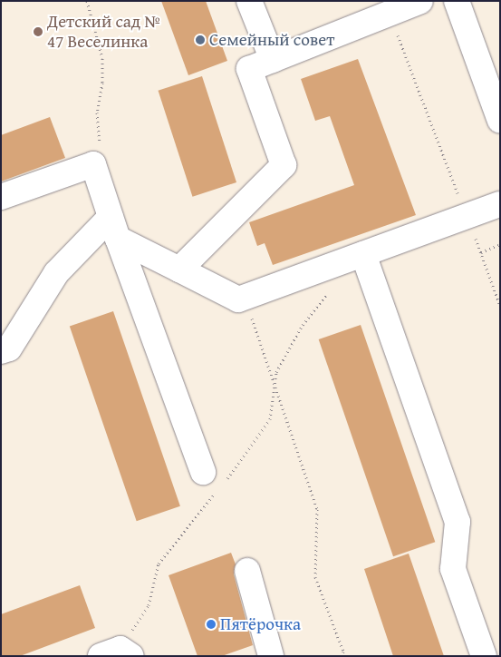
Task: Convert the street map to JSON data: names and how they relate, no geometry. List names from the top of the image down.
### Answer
{
  "places": ["Детский сад № 47 Веселинка", "Семейный совет", "Пятёрочка"]
}
